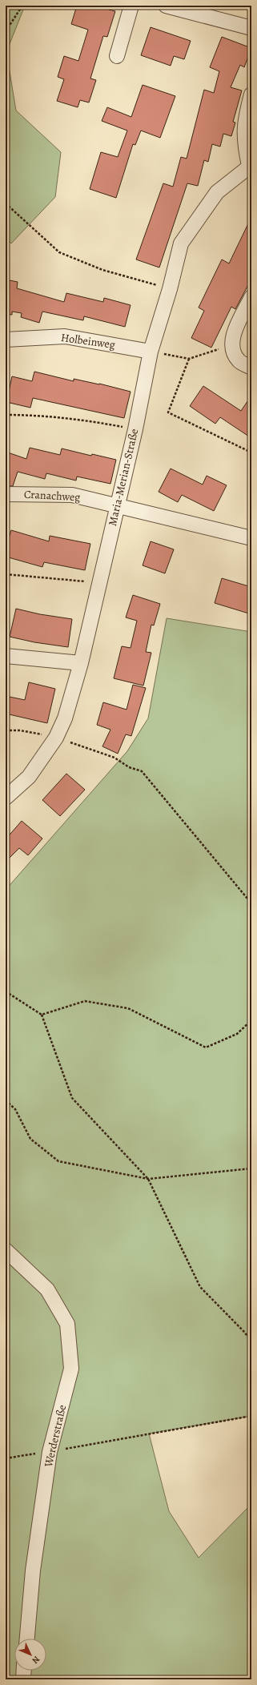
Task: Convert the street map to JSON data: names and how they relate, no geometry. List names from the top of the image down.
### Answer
{
  "streets": {
    "street": [
      "Holbeinweg",
      "Maria-Merian-Straße",
      "Cranachweg",
      "Werderstraße"
    ]
  },
  "crossings": [
    ["Holbeinweg", "Maria-Merian-Straße"],
    ["Maria-Merian-Straße", "Cranachweg"]
  ],
  "north": "bottom right"
}
